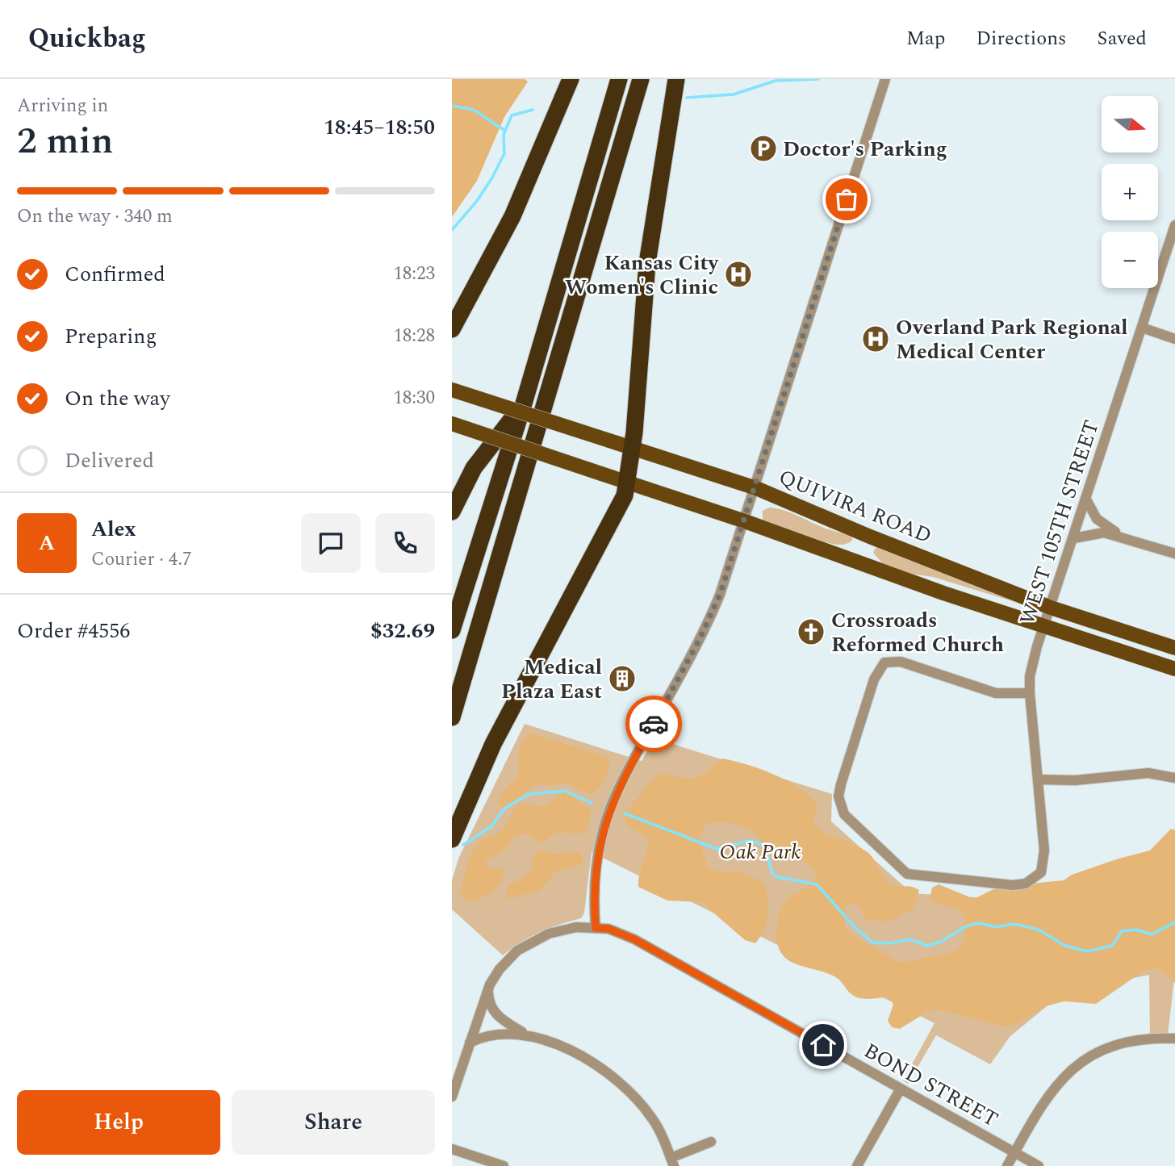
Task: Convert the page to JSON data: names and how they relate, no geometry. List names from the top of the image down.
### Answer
{
  "streets": {
    "main road": ["QUIVIRA ROAD"],
    "street": ["WEST 105TH STREET", "BOND STREET"]
  },
  "crossings": [
    ["QUIVIRA ROAD", "WEST 105TH STREET"]
  ],
  "parks": ["Oak Park"],
  "places": {
    "parking": ["Doctor's Parking"],
    "hospital": ["Kansas City Women's Clinic", "Overland Park Regional Medical Center"],
    "church": ["Crossroads Reformed Church"],
    "building": ["Medical Plaza East"]
  },
  "north": "right",
  "page": {
    "header": "Quickbag",
    "nav": ["Map", "Directions", "Saved"],
    "heading": ["2 min", "Arriving in", "18:45–18:50"],
    "panel": [
      "Alex",
      "Courier · 4.7",
      "Order #4556",
      "$32.69"
    ],
    "map_buttons": ["+", "−"],
    "bar": "On the way · 340 m",
    "list": [
      ["Confirmed", "18:23"],
      ["Preparing", "18:28"],
      ["On the way", "18:30"],
      "Delivered"
    ],
    "round": "A",
    "buttons": ["Help", "Share"]
  }
}
